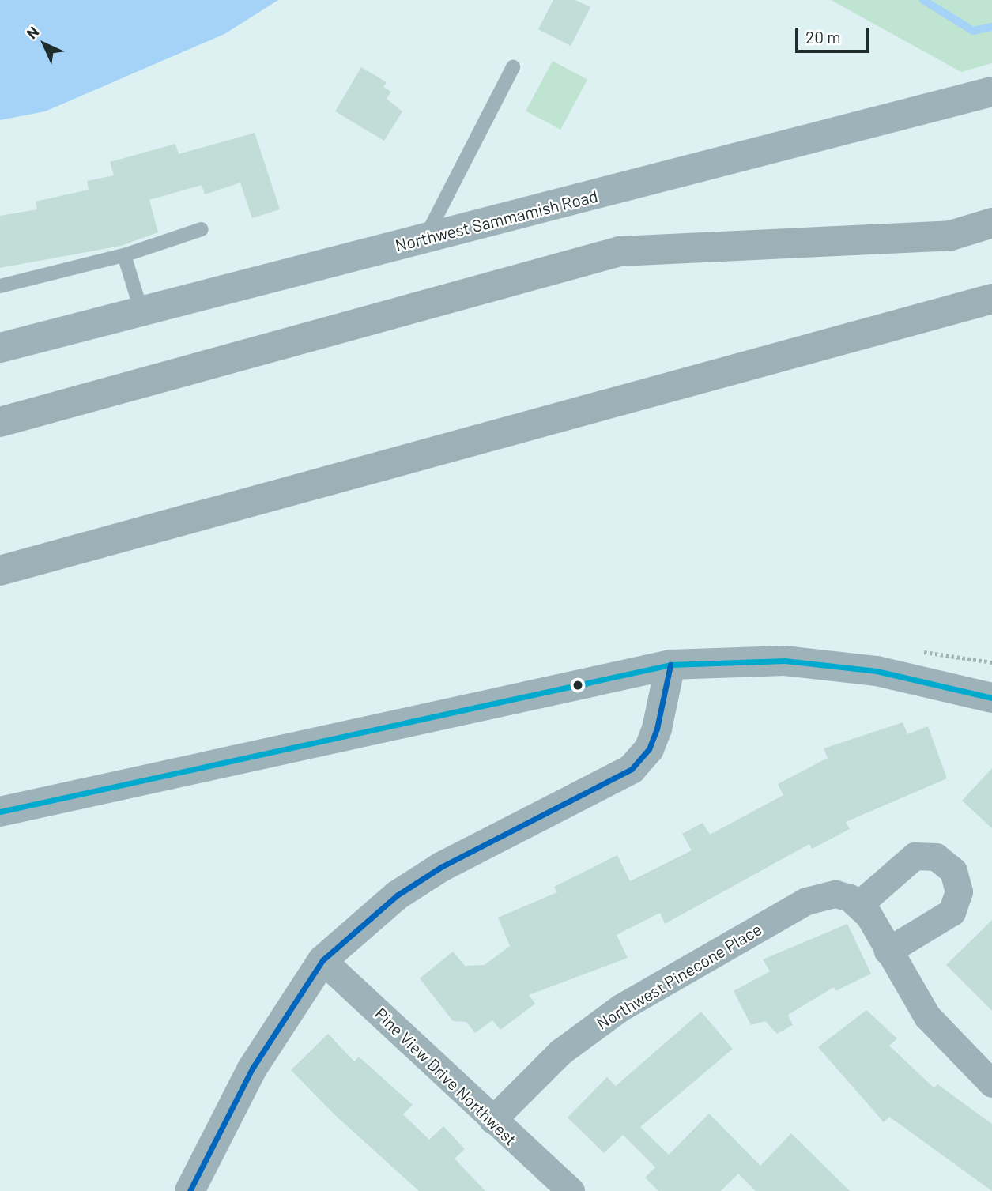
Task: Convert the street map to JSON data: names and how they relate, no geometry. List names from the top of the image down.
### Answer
{
  "streets": {
    "street": ["Northwest Sammamish Road", "Northwest Pinecone Place", "Pine View Drive Northwest"]
  },
  "crossings": [
    ["Northwest Pinecone Place", "Pine View Drive Northwest"]
  ],
  "scale_bar": "20 m",
  "north": "top left"
}
